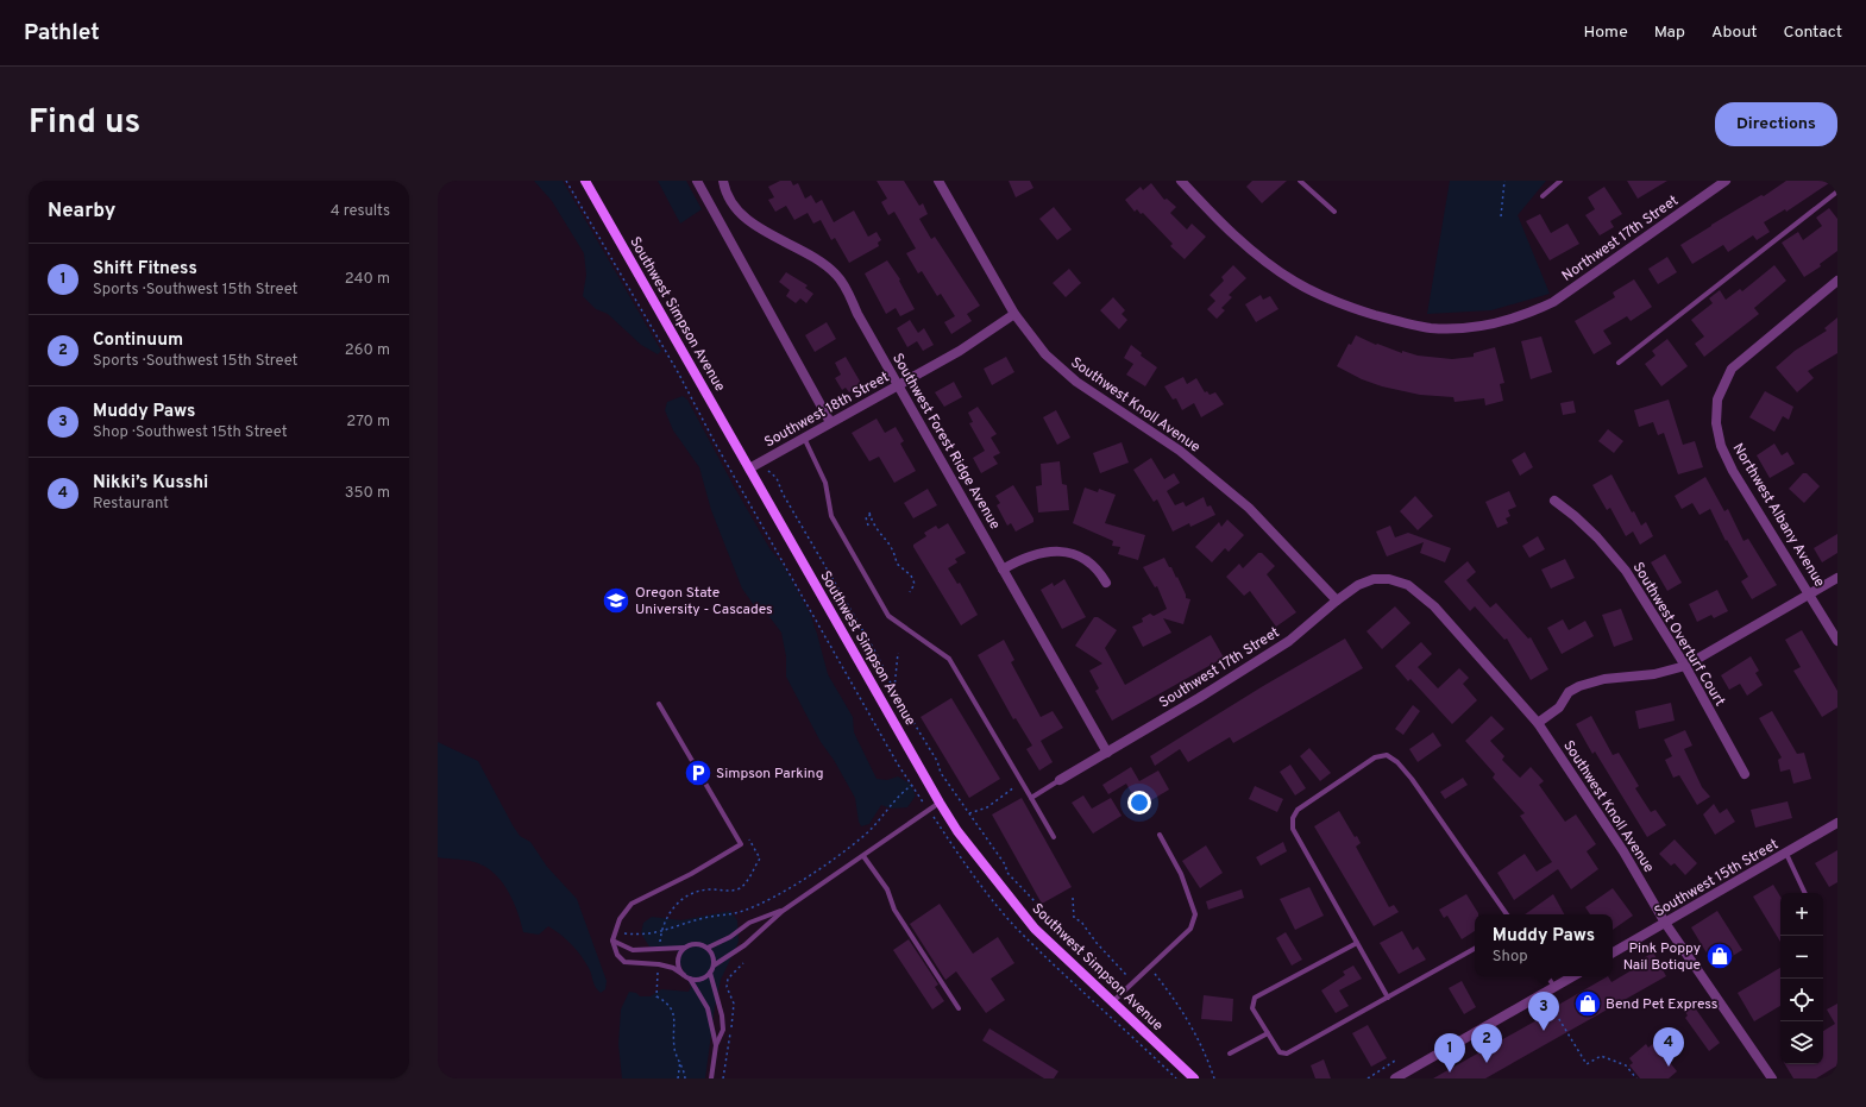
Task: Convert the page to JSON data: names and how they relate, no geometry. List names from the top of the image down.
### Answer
{
  "streets": {
    "street": [
      "Northwest 17th Street",
      "Southwest Simpson Avenue",
      "Southwest Knoll Avenue",
      "Southwest 18th Street",
      "Southwest Forest Ridge Avenue",
      "Northwest Albany Avenue",
      "Southwest Overturf Court",
      "Southwest 17th Street",
      "Southwest 15th Street"
    ]
  },
  "crossings": [
    ["Southwest Simpson Avenue", "Southwest 18th Street"],
    ["Southwest Knoll Avenue", "Southwest 18th Street"],
    ["Southwest Knoll Avenue", "Southwest 17th Street"],
    ["Southwest Knoll Avenue", "Southwest 15th Street"],
    ["Southwest 18th Street", "Southwest Forest Ridge Avenue"],
    ["Southwest Forest Ridge Avenue", "Southwest 17th Street"]
  ],
  "places": {
    "school or university": ["Oregon State University - Cascades"],
    "parking": ["Simpson Parking"],
    "shop": ["Pink Poppy Nail Botique", "Bend Pet Express"]
  },
  "page": {
    "header": "Pathlet",
    "nav": [
      "Home",
      "Map",
      "About",
      "Contact"
    ],
    "title": "Find us",
    "buttons": "Directions",
    "heading": ["Nearby", "4 results"],
    "list": [
      {
        "mark": "1",
        "name": "Shift Fitness",
        "note": "Sports · Southwest 15th Street",
        "value": "240 m"
      },
      {
        "mark": "2",
        "name": "Continuum",
        "note": "Sports · Southwest 15th Street",
        "value": "260 m"
      },
      {
        "mark": "3",
        "name": "Muddy Paws",
        "note": "Shop · Southwest 15th Street",
        "value": "270 m"
      },
      {
        "mark": "4",
        "name": "Nikki’s Kusshi",
        "note": "Restaurant",
        "value": "350 m"
      }
    ],
    "map_buttons": ["+", "−"],
    "popup": ["Muddy Paws", "Shop"],
    "pins": [
      "3",
      "2",
      "4",
      "1"
    ]
  }
}
